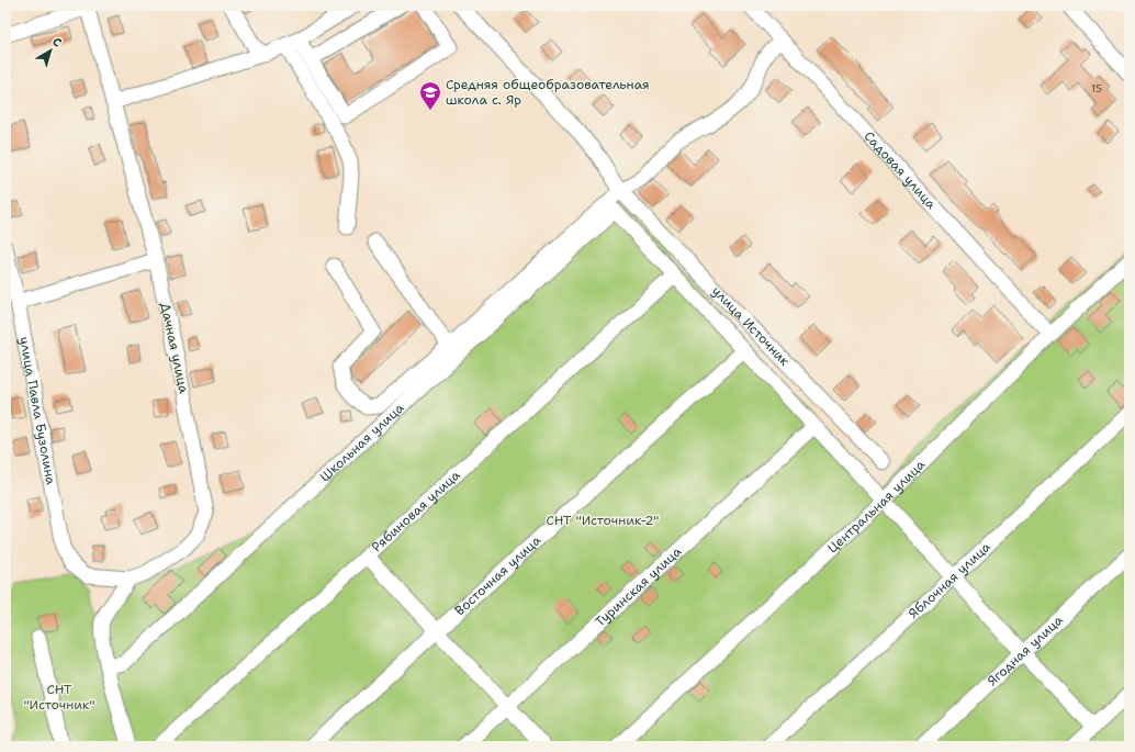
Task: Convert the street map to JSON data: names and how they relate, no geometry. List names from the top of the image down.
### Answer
{
  "streets": {
    "street": [
      "Садовая улица",
      "улица Источник",
      "Дачная улица",
      "улица Павла Бузолина",
      "Школьная улица",
      "Центральная улица",
      "Рябиновая улица",
      "Восточная улица",
      "Яблочная улица",
      "Туринская улица",
      "Ягодная улица"
    ]
  },
  "crossings": [
    ["Садовая улица", "Центральная улица"],
    ["Дачная улица", "улица Павла Бузолина"],
    ["Школьная улица", "Рябиновая улица"]
  ],
  "parks": ["СНТ \"Источник-2\"", "СНТ \"Источник\""],
  "places": {
    "school or university": ["Средняя общеобразовательная школа с. Яр"]
  },
  "house_numbers": ["15"],
  "north": "top right"
}
